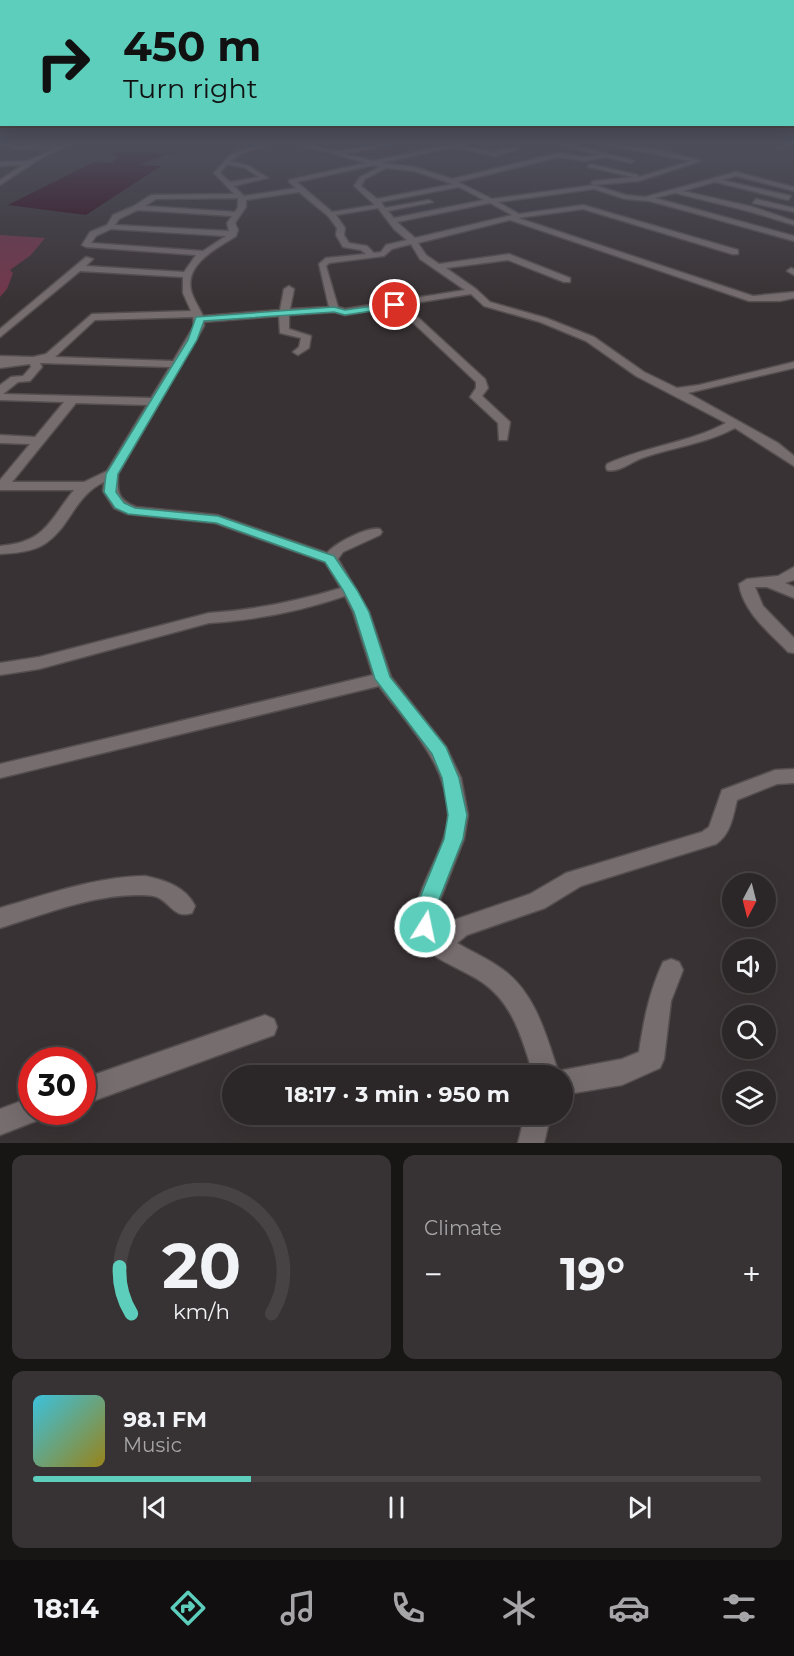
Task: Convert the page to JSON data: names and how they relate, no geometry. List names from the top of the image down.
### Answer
{
  "north": "bottom",
  "page": {
    "turn": ["450 m", "Turn right"],
    "limit": "30",
    "trip": "18:17 · 3 min · 950 m",
    "tile": "Climate",
    "heat": ["−", "19°", "+"],
    "song": ["98.1 FM", "Music"],
    "tabs": "18:14",
    "gauge": ["20", "km/h"]
  }
}
